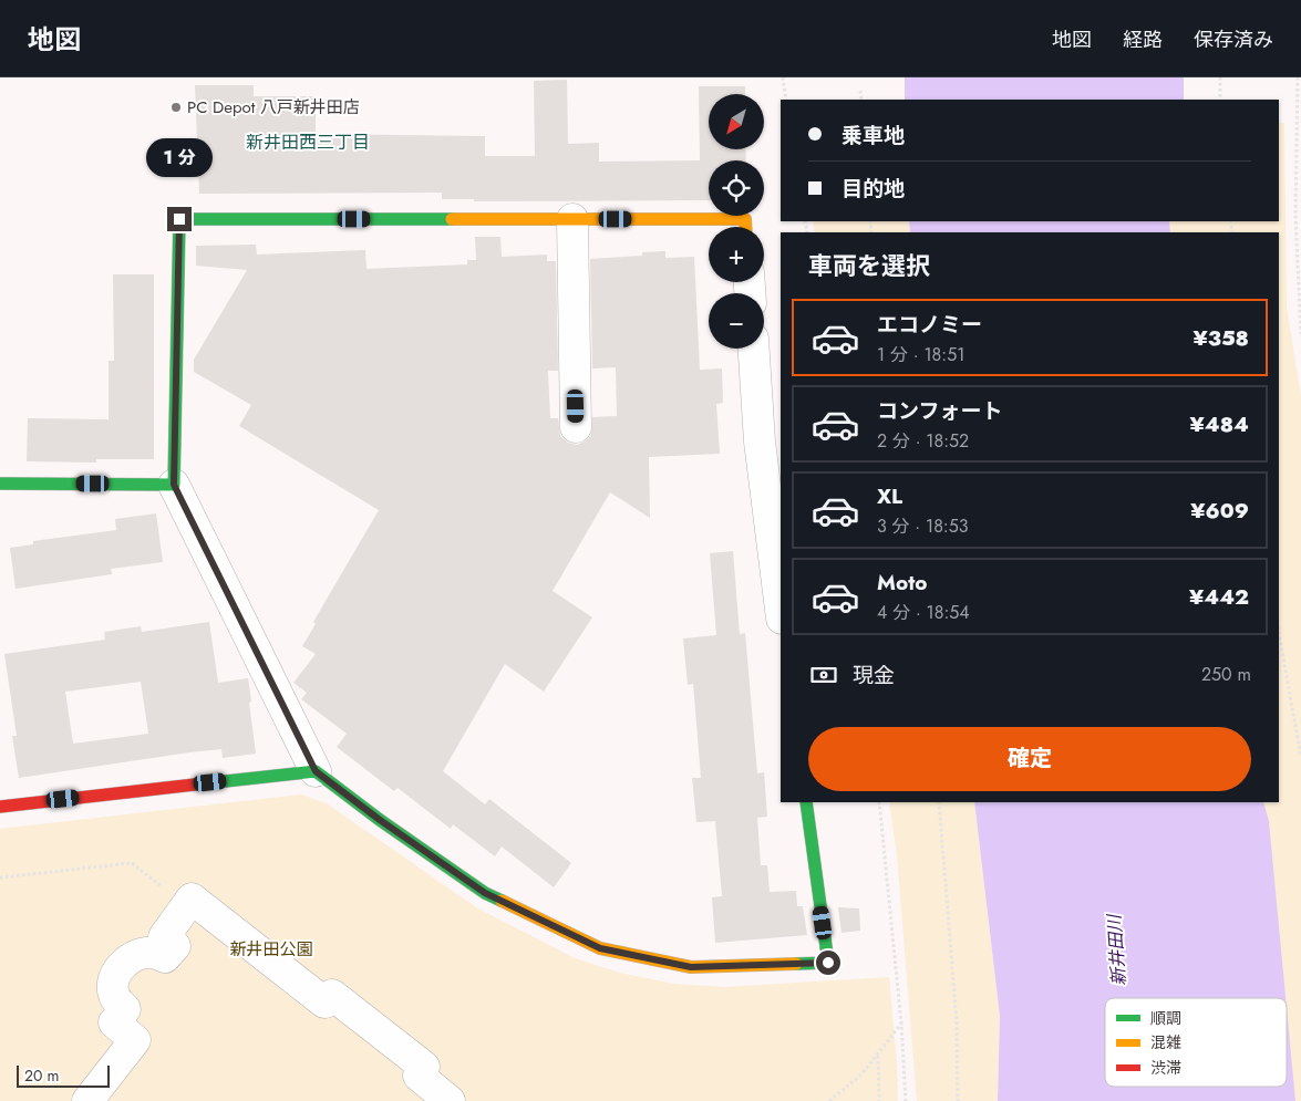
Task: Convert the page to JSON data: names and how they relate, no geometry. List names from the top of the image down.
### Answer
{
  "districts": ["新井田西三丁目"],
  "water": ["新井田川"],
  "parks": ["新井田公園"],
  "places": ["PC Depot 八戸新井田店"],
  "legend": ["順調", "混雑", "渋滞"],
  "scale_bar": "20 m",
  "north": "bottom left",
  "page": {
    "header": "地図",
    "nav": ["地図", "経路", "保存済み"],
    "map_buttons": ["+", "−"],
    "banner": ["乗車地", "目的地"],
    "bubble": "1 分",
    "heading": "車両を選択",
    "list": [
      {
        "name": "エコノミー",
        "note": "1 分 · 18:51",
        "value": "¥358"
      },
      {
        "name": "コンフォート",
        "note": "2 分 · 18:52",
        "value": "¥484"
      },
      {
        "name": "XL",
        "note": "3 分 · 18:53",
        "value": "¥609"
      },
      {
        "name": "Moto",
        "note": "4 分 · 18:54",
        "value": "¥442"
      }
    ],
    "pay": ["現金", "250 m"],
    "buttons": "確定",
    "scale": "20 m"
  }
}
